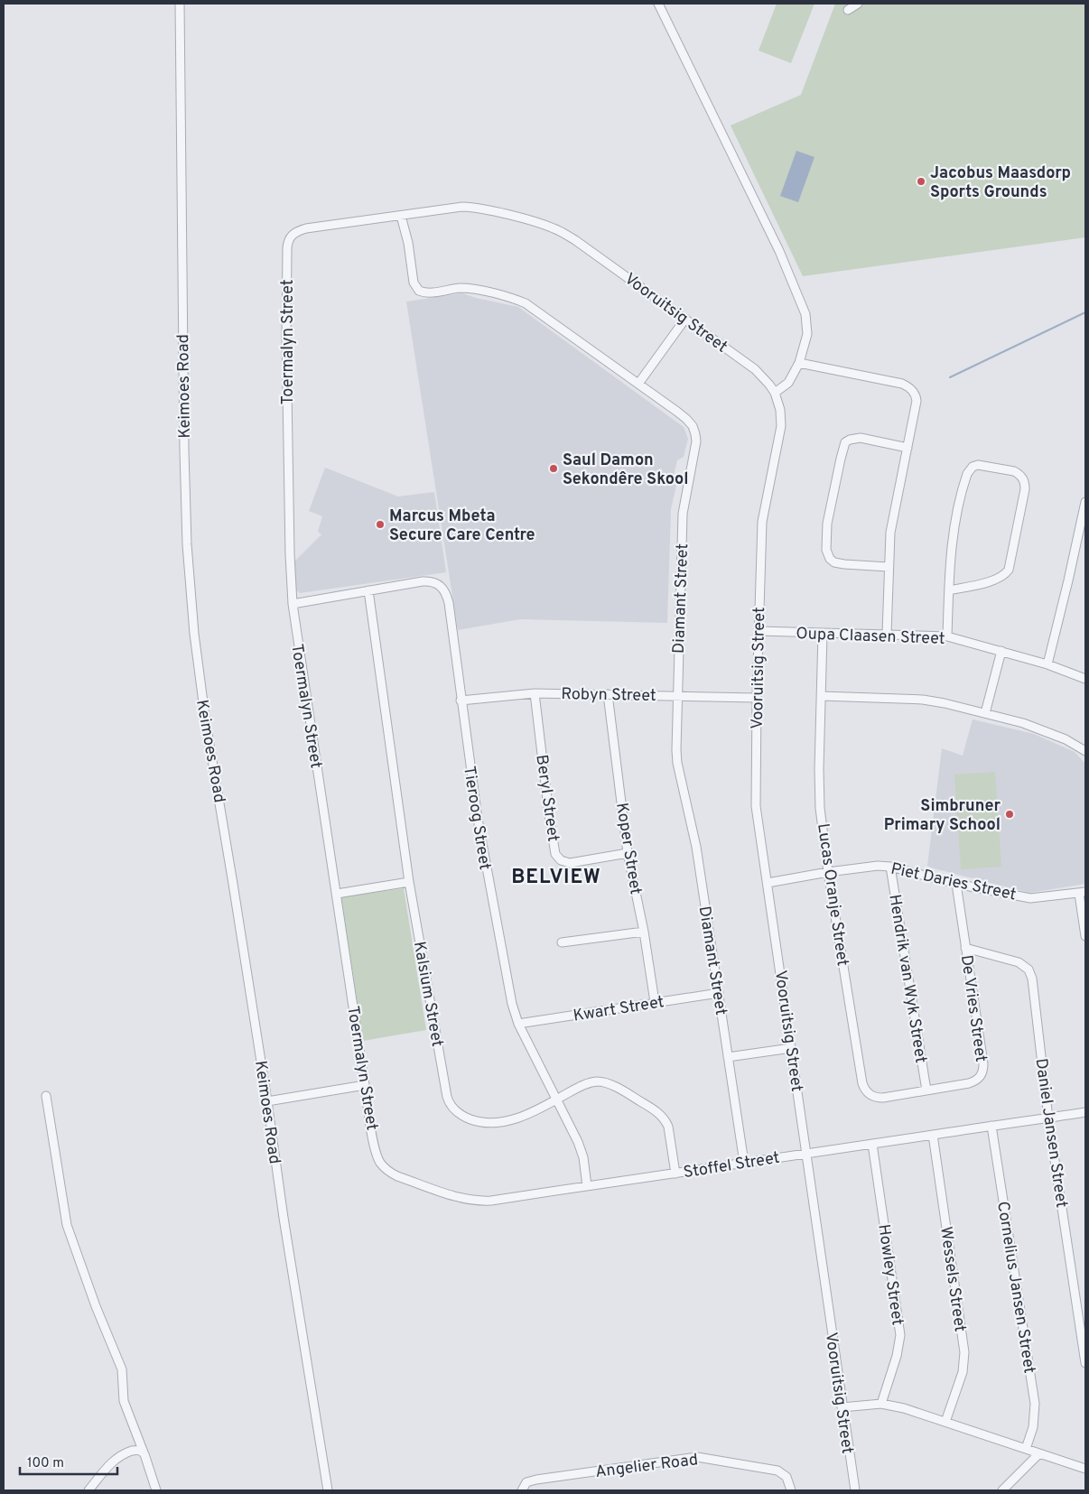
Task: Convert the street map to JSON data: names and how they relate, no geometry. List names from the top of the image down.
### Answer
{
  "streets": {
    "street": [
      "Vooruitsig Street",
      "Toermalyn Street",
      "Keimoes Road",
      "Diamant Street",
      "Oupa Claasen Street",
      "Robyn Street",
      "Beryl Street",
      "Tieroog Street",
      "Koper Street",
      "Piet Daries Street",
      "Lucas Oranje Street",
      "Hendrik van Wyk Street",
      "Kalsium Street",
      "Kwart Street",
      "De Vries Street",
      "Daniel Jansen Street",
      "Stoffel Street",
      "Howley Street",
      "Wessels Street",
      "Cornelius Jansen Street",
      "Angelier Road"
    ]
  },
  "crossings": [
    ["Vooruitsig Street", "Toermalyn Street"],
    ["Vooruitsig Street", "Diamant Street"],
    ["Vooruitsig Street", "Oupa Claasen Street"],
    ["Vooruitsig Street", "Robyn Street"],
    ["Vooruitsig Street", "Piet Daries Street"],
    ["Vooruitsig Street", "Stoffel Street"],
    ["Toermalyn Street", "Tieroog Street"],
    ["Toermalyn Street", "Stoffel Street"],
    ["Diamant Street", "Robyn Street"],
    ["Diamant Street", "Kwart Street"],
    ["Diamant Street", "Stoffel Street"],
    ["Oupa Claasen Street", "Lucas Oranje Street"],
    ["Robyn Street", "Beryl Street"],
    ["Robyn Street", "Tieroog Street"],
    ["Robyn Street", "Koper Street"],
    ["Beryl Street", "Koper Street"],
    ["Tieroog Street", "Kalsium Street"],
    ["Tieroog Street", "Kwart Street"],
    ["Tieroog Street", "Stoffel Street"],
    ["Koper Street", "Kwart Street"],
    ["Piet Daries Street", "Lucas Oranje Street"],
    ["Piet Daries Street", "Hendrik van Wyk Street"],
    ["Piet Daries Street", "De Vries Street"],
    ["Lucas Oranje Street", "Hendrik van Wyk Street"],
    ["Lucas Oranje Street", "De Vries Street"],
    ["Hendrik van Wyk Street", "De Vries Street"],
    ["Kalsium Street", "Stoffel Street"],
    ["De Vries Street", "Daniel Jansen Street"],
    ["Daniel Jansen Street", "Stoffel Street"],
    ["Stoffel Street", "Howley Street"],
    ["Stoffel Street", "Wessels Street"],
    ["Stoffel Street", "Cornelius Jansen Street"]
  ],
  "districts": ["BELVIEW"],
  "places": [
    "Jacobus Maasdorp Sports Grounds",
    "Saul Damon Sekondêre Skool",
    "Marcus Mbeta Secure Care Centre",
    "Simbruner Primary School"
  ],
  "scale_bar": "100 m"
}
